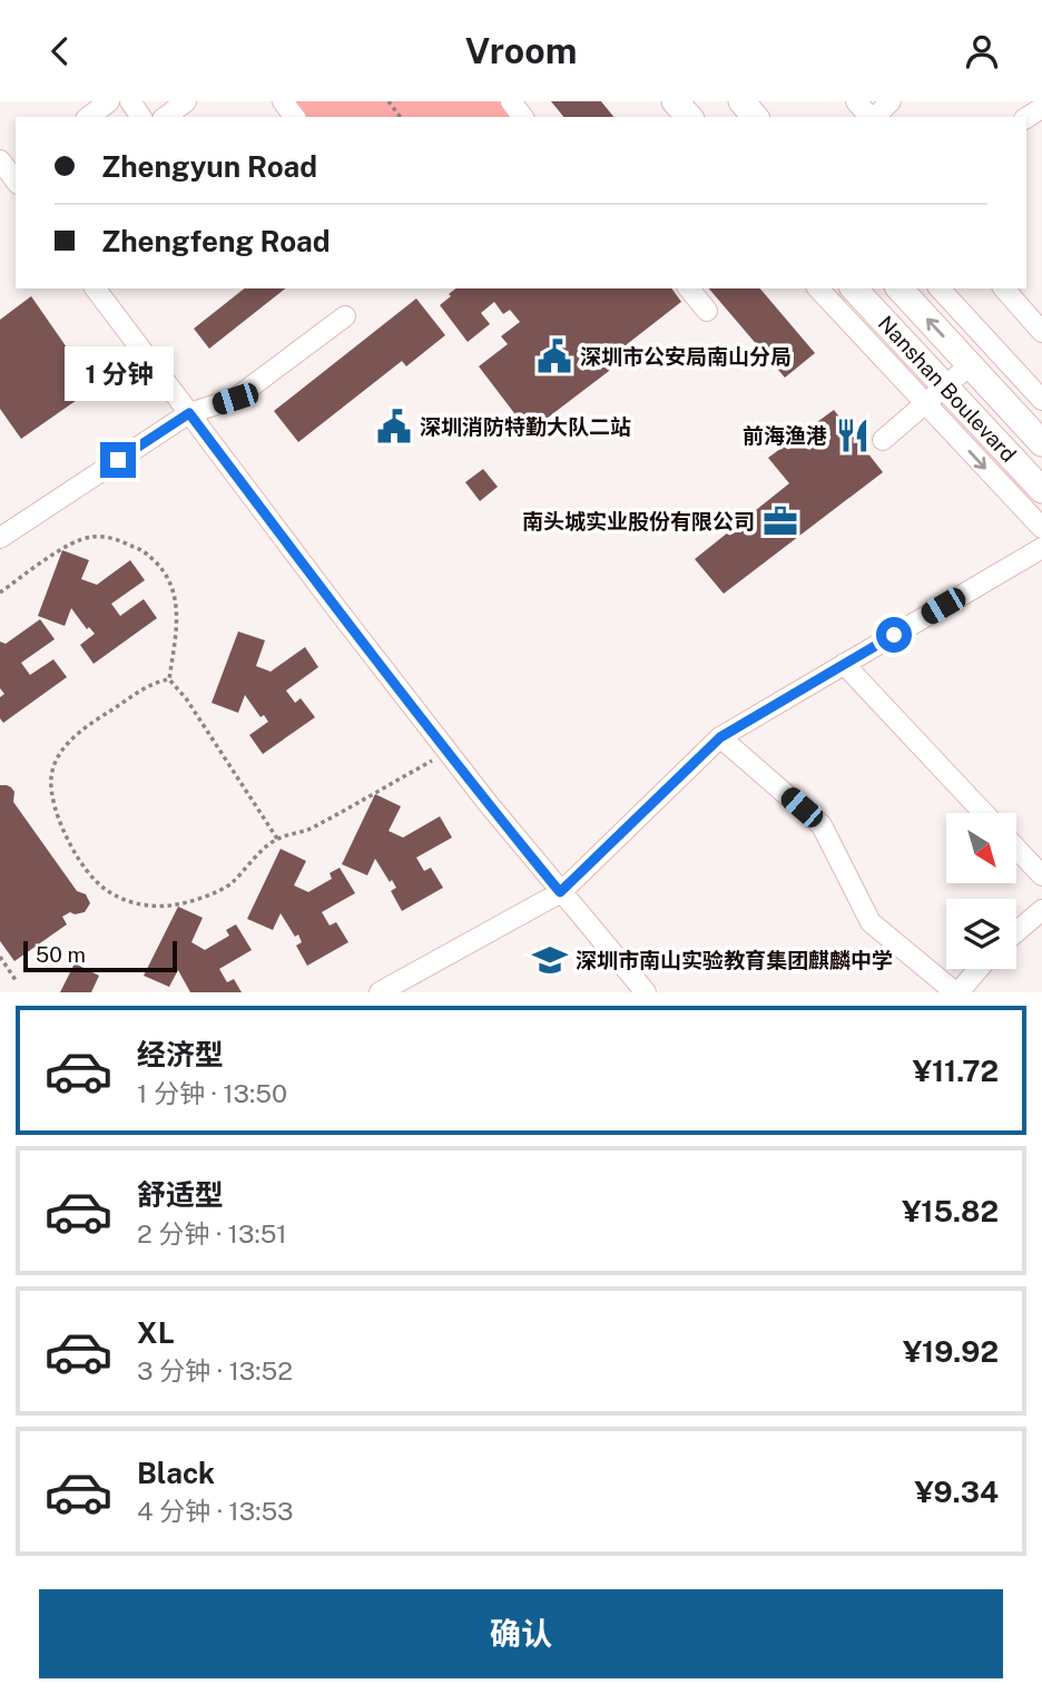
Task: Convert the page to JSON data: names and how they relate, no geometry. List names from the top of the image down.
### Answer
{
  "streets": {
    "main road": ["Nanshan Boulevard"]
  },
  "places": {
    "public building": ["深圳市公安局南山分局", "深圳消防特勤大队二站"],
    "restaurant": ["前海渔港"],
    "office": ["南头城实业股份有限公司"],
    "school or university": ["深圳市南山实验教育集团麒麟中学"]
  },
  "scale_bar": "50 m",
  "north": "bottom right",
  "page": {
    "header": "Vroom",
    "banner": ["Zhengyun Road", "Zhengfeng Road"],
    "bubble": "1 分钟",
    "scale": "50 m",
    "list": [
      {
        "name": "经济型",
        "note": "1 分钟 · 13:50",
        "value": "¥11.72"
      },
      {
        "name": "舒适型",
        "note": "2 分钟 · 13:51",
        "value": "¥15.82"
      },
      {
        "name": "XL",
        "note": "3 分钟 · 13:52",
        "value": "¥19.92"
      },
      {
        "name": "Black",
        "note": "4 分钟 · 13:53",
        "value": "¥9.34"
      }
    ],
    "buttons": "确认"
  }
}
